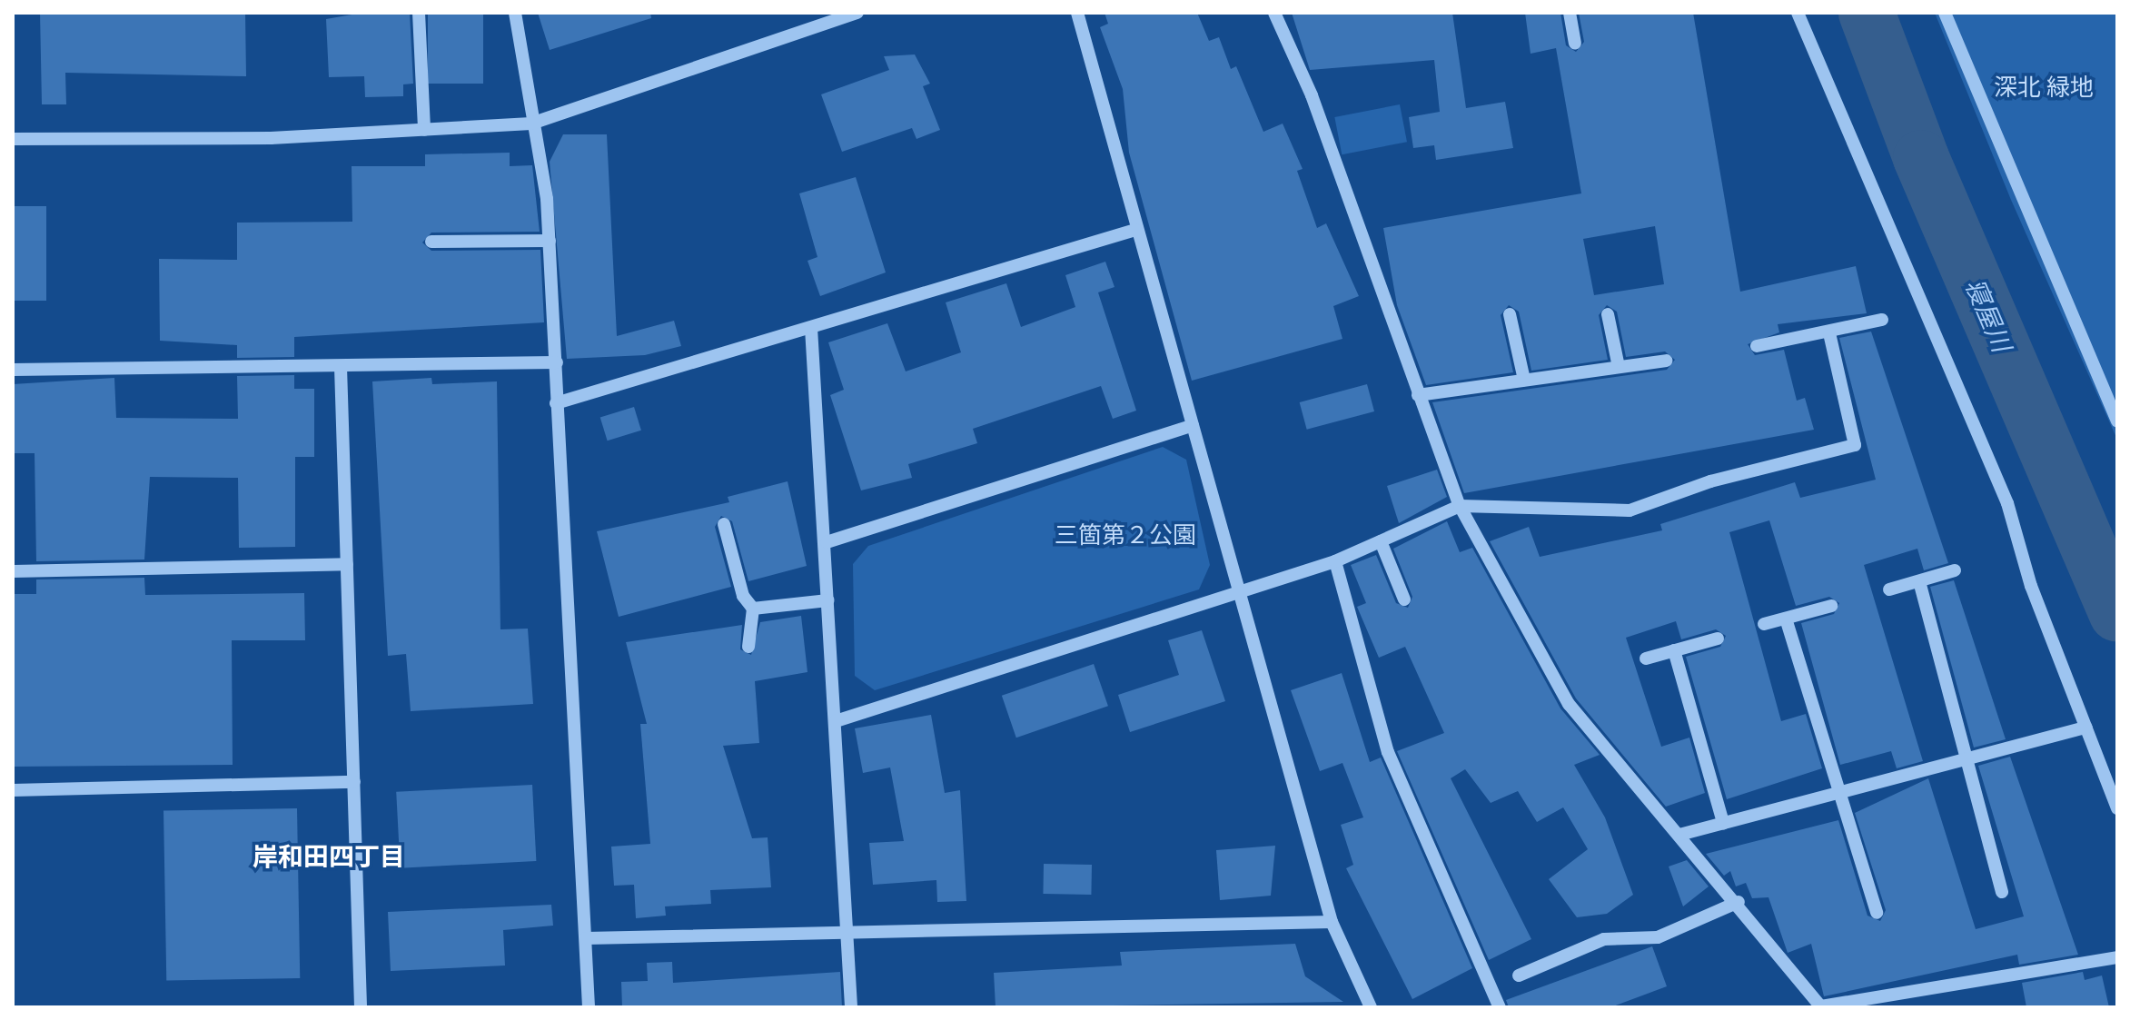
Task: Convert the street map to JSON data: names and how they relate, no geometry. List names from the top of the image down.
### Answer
{
  "districts": ["岸和田四丁目"],
  "water": ["寝屋川"],
  "parks": ["深北 緑地", "三箇第２公園"]
}
